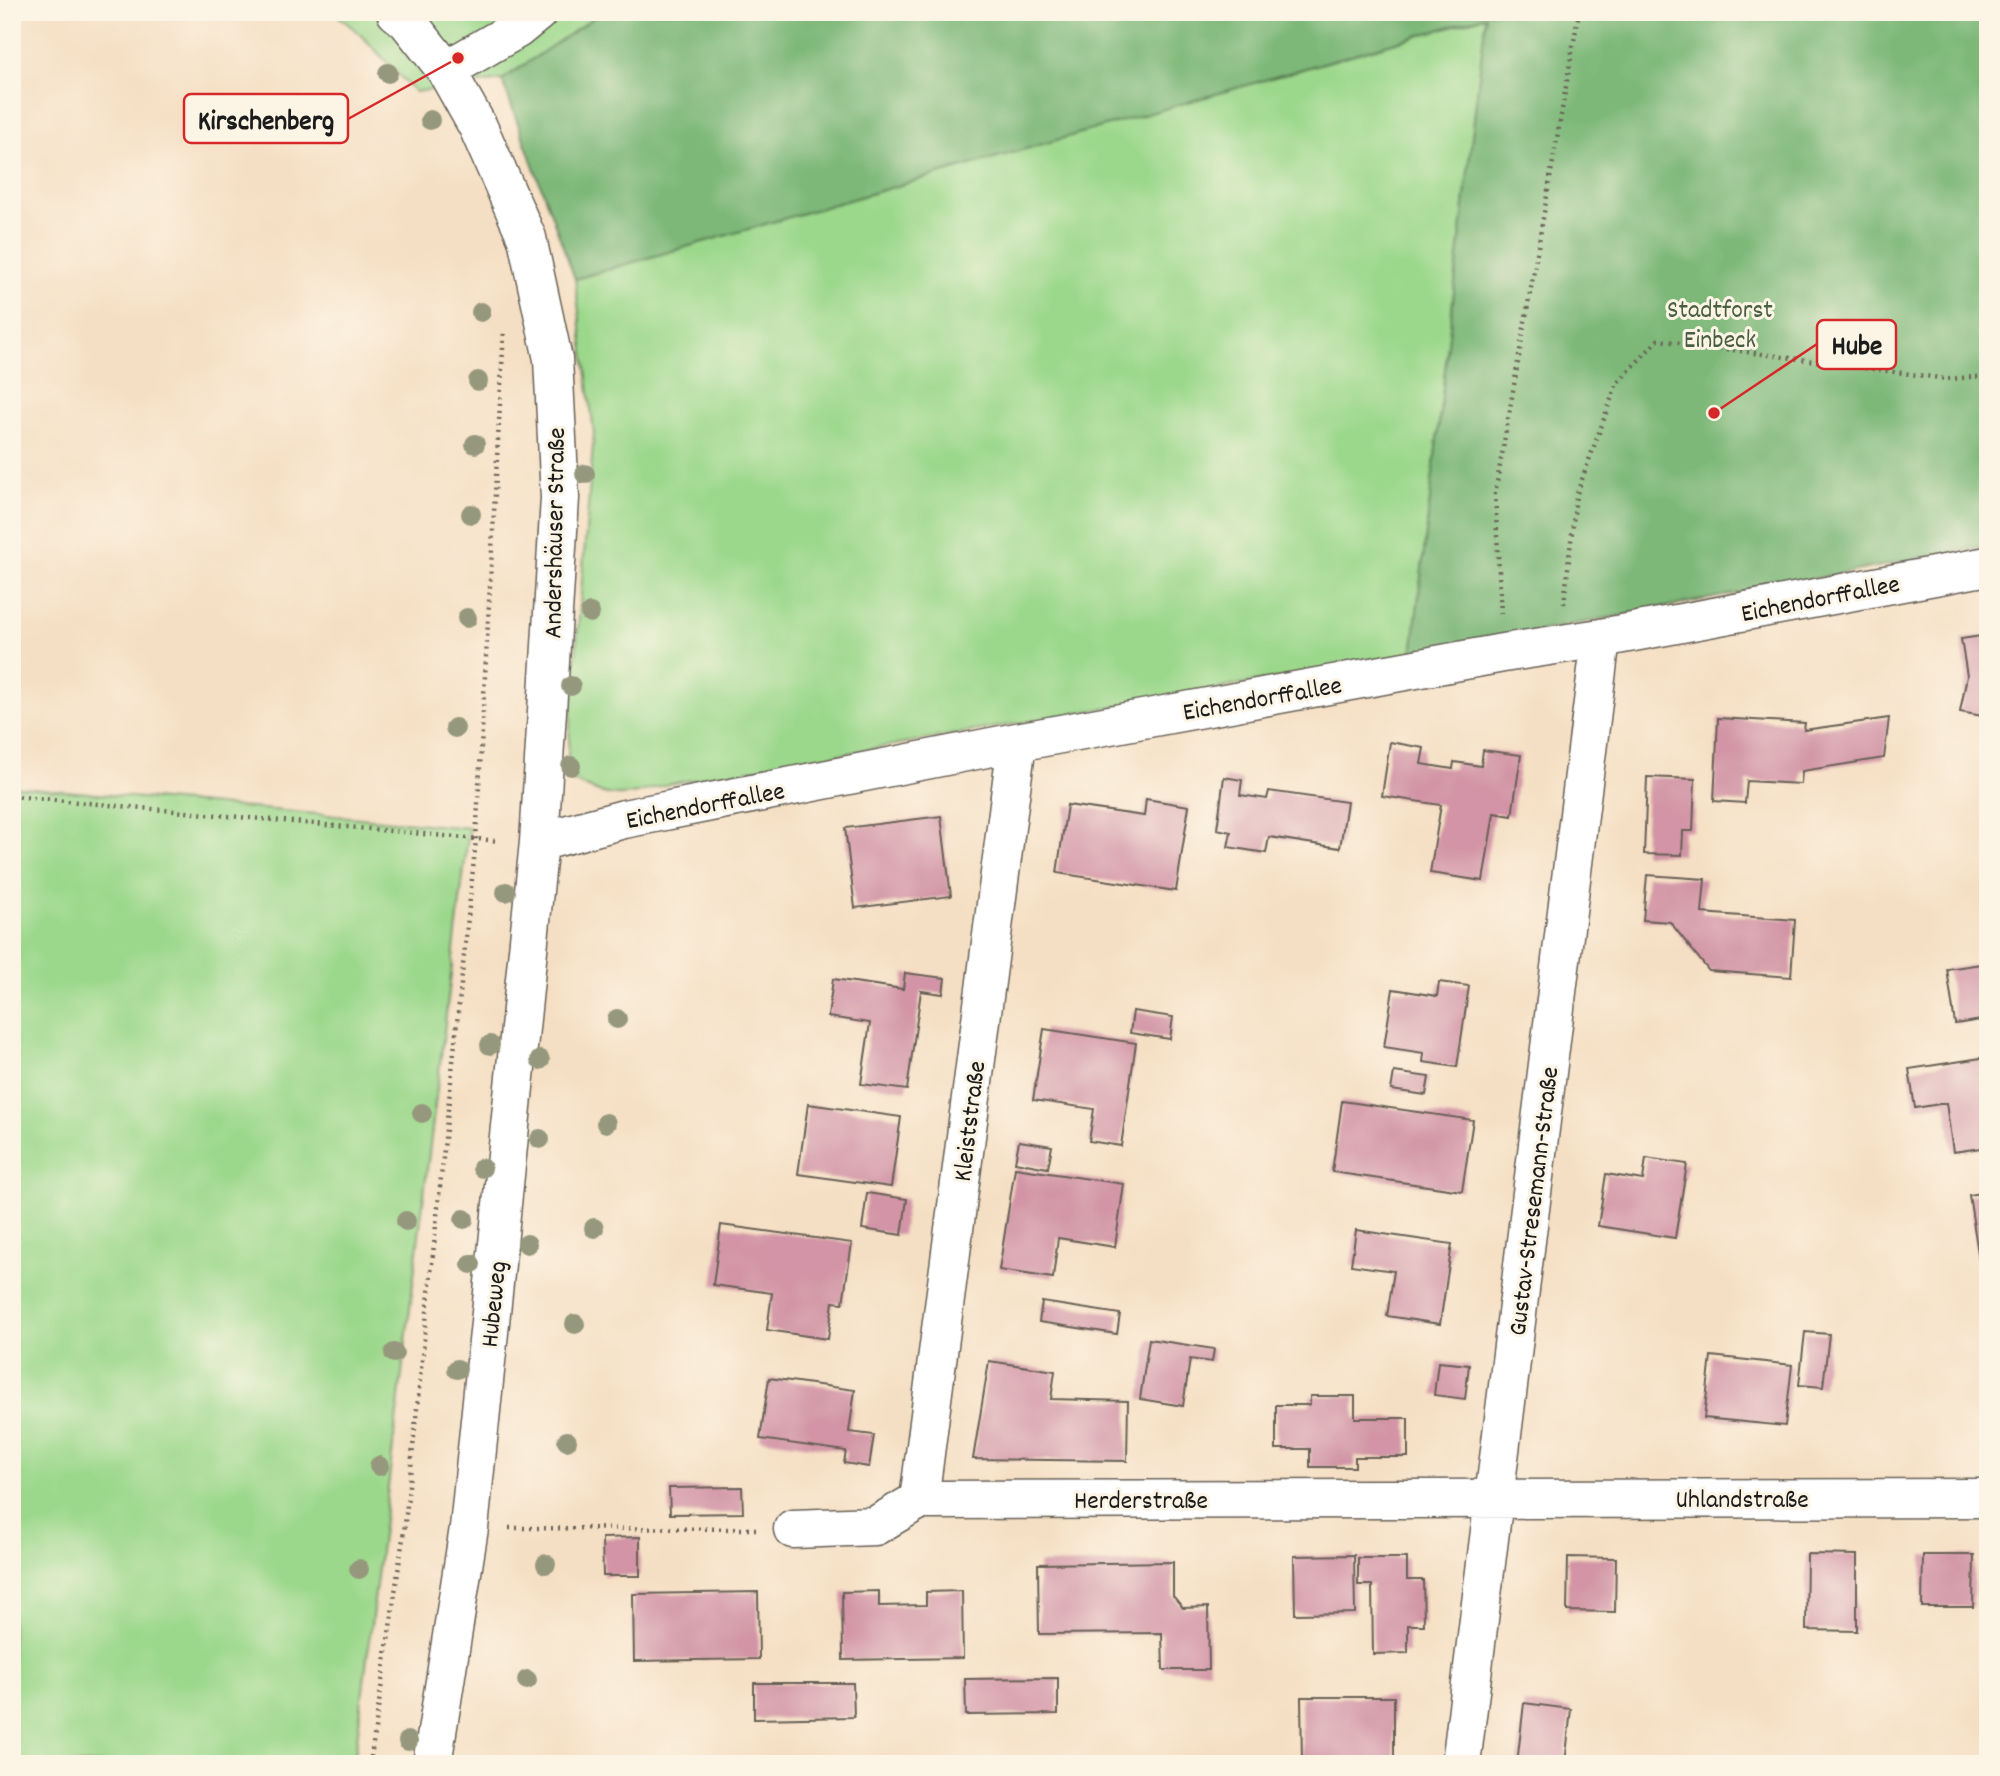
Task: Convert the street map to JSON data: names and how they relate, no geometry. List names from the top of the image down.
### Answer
{
  "streets": {
    "street": [
      "Andershäuser Straße",
      "Eichendorffallee",
      "Kleiststraße",
      "Gustav-Stresemann-Straße",
      "Hubeweg",
      "Uhlandstraße",
      "Herderstraße"
    ]
  },
  "crossings": [
    ["Andershäuser Straße", "Eichendorffallee"],
    ["Andershäuser Straße", "Hubeweg"],
    ["Eichendorffallee", "Kleiststraße"],
    ["Eichendorffallee", "Gustav-Stresemann-Straße"],
    ["Eichendorffallee", "Hubeweg"],
    ["Kleiststraße", "Herderstraße"],
    ["Gustav-Stresemann-Straße", "Uhlandstraße"],
    ["Gustav-Stresemann-Straße", "Herderstraße"],
    ["Uhlandstraße", "Herderstraße"]
  ],
  "parks": ["Stadtforst Einbeck"],
  "places": ["Kirschenberg", "Hube"]
}
